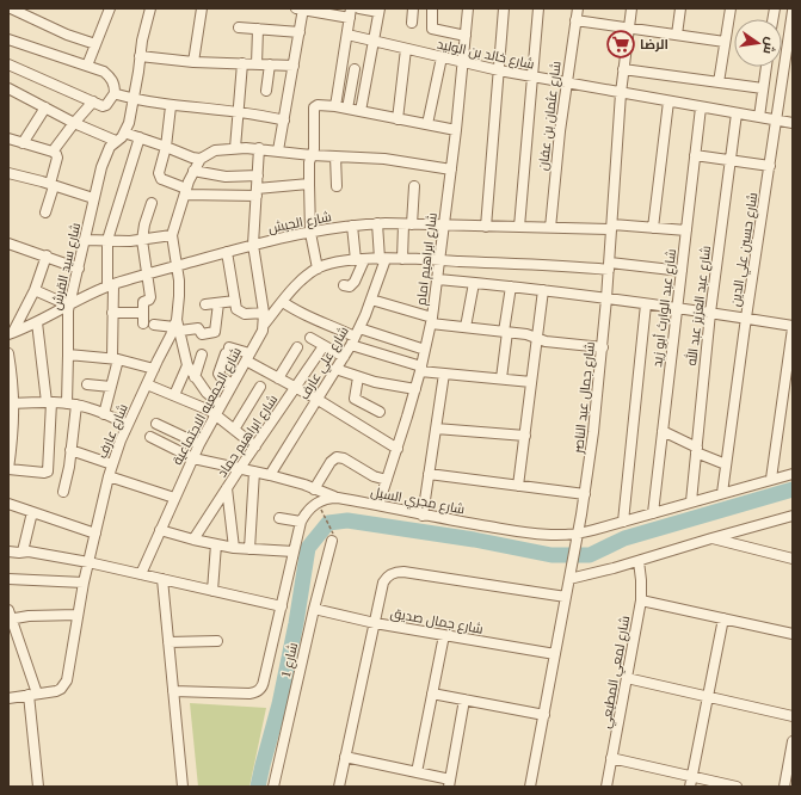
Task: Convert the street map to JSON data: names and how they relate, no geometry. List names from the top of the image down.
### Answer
{
  "streets": {
    "street": [
      "شارع خالد بن الوليد",
      "شارع عثمان بن عفان",
      "شارع الجيش",
      "شارع حسين علي الدين",
      "شارع ابراهيم امام",
      "شارع سيد القرش",
      "شارع عبد العزيز عبد الله",
      "شارع عبد الوارث أبو زيد",
      "شارع علي عارف",
      "شارع جمال عبد الناصر",
      "شارع الجمعيه الاجتماعية",
      "شارع عارف",
      "شارع ابراهيم حماد",
      "شارع مجري السيل",
      "شارع جمال صديق",
      "شارع 1",
      "شارع لمعي المطيعي"
    ]
  },
  "crossings": [
    ["شارع خالد بن الوليد", "شارع عثمان بن عفان"],
    ["شارع خالد بن الوليد", "شارع حسين علي الدين"],
    ["شارع خالد بن الوليد", "شارع ابراهيم امام"],
    ["شارع خالد بن الوليد", "شارع عبد العزيز عبد الله"],
    ["شارع خالد بن الوليد", "شارع عبد الوارث أبو زيد"],
    ["شارع خالد بن الوليد", "شارع جمال عبد الناصر"],
    ["شارع عثمان بن عفان", "شارع الجيش"],
    ["شارع الجيش", "شارع ابراهيم امام"],
    ["شارع الجيش", "شارع سيد القرش"],
    ["شارع الجيش", "شارع عبد الوارث أبو زيد"],
    ["شارع الجيش", "شارع علي عارف"],
    ["شارع الجيش", "شارع جمال عبد الناصر"],
    ["شارع الجيش", "شارع الجمعيه الاجتماعية"],
    ["شارع الجيش", "شارع عارف"],
    ["شارع حسين علي الدين", "شارع مجري السيل"],
    ["شارع ابراهيم امام", "شارع مجري السيل"],
    ["شارع عبد العزيز عبد الله", "شارع مجري السيل"],
    ["شارع عبد الوارث أبو زيد", "شارع مجري السيل"],
    ["شارع جمال عبد الناصر", "شارع مجري السيل"],
    ["شارع جمال عبد الناصر", "شارع جمال صديق"],
    ["شارع جمال صديق", "شارع 1"]
  ],
  "places": {
    "supermarket": ["الرضا"]
  },
  "north": "right"
}
